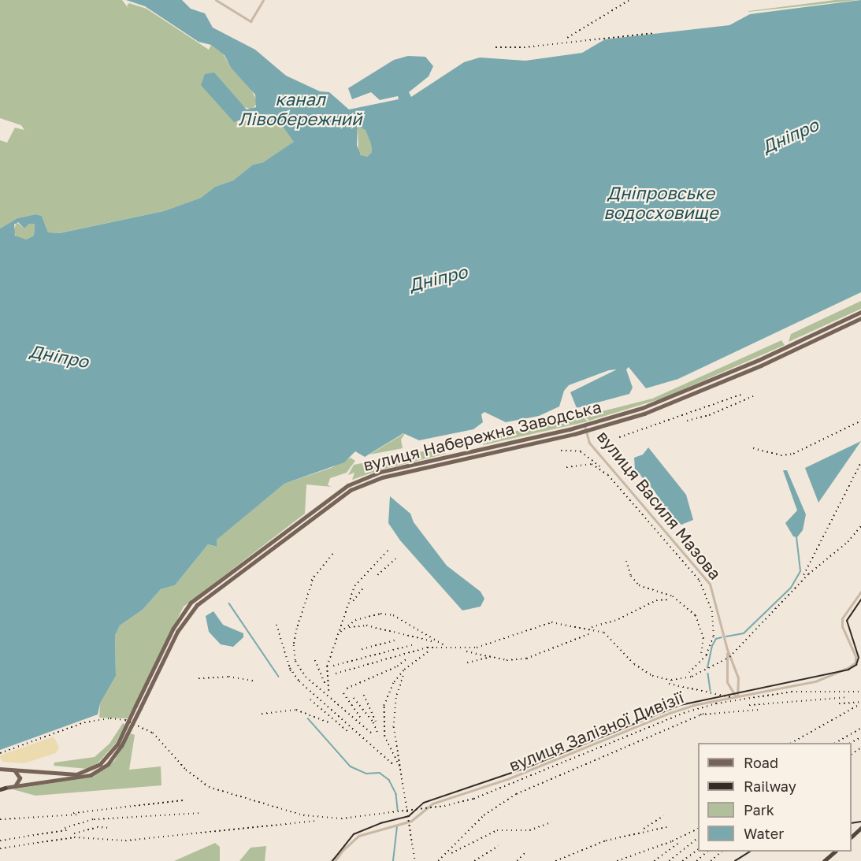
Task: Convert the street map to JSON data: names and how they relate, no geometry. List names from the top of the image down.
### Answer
{
  "streets": {
    "main road": ["вулиця Набережна Заводська"],
    "street": ["вулиця Василя Мазова", "вулиця Залізної Дивізії"]
  },
  "crossings": [
    ["вулиця Набережна Заводська", "вулиця Василя Мазова"],
    ["вулиця Василя Мазова", "вулиця Залізної Дивізії"]
  ],
  "water": ["канал Лівобережний", "Дніпро", "Дніпровське водосховище"],
  "legend": [
    "Road",
    "Railway",
    "Park",
    "Water"
  ]
}
